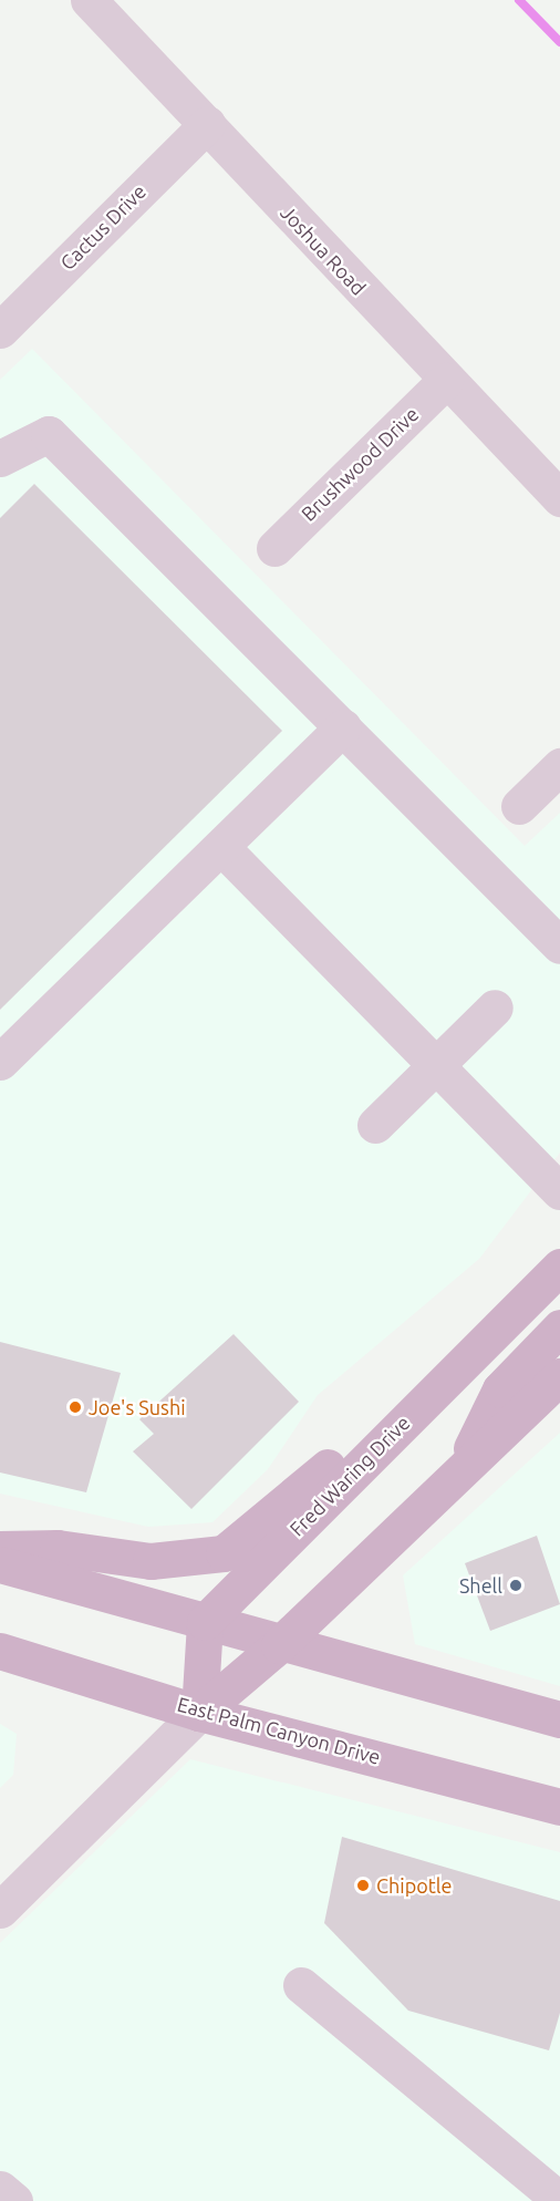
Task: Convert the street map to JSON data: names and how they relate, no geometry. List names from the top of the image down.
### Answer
{
  "streets": {
    "main road": ["Fred Waring Drive", "East Palm Canyon Drive"],
    "street": ["Cactus Drive", "Joshua Road", "Brushwood Drive"]
  },
  "crossings": [
    ["Cactus Drive", "Joshua Road"],
    ["Joshua Road", "Brushwood Drive"]
  ],
  "places": ["Joe's Sushi", "Shell", "Chipotle"]
}
